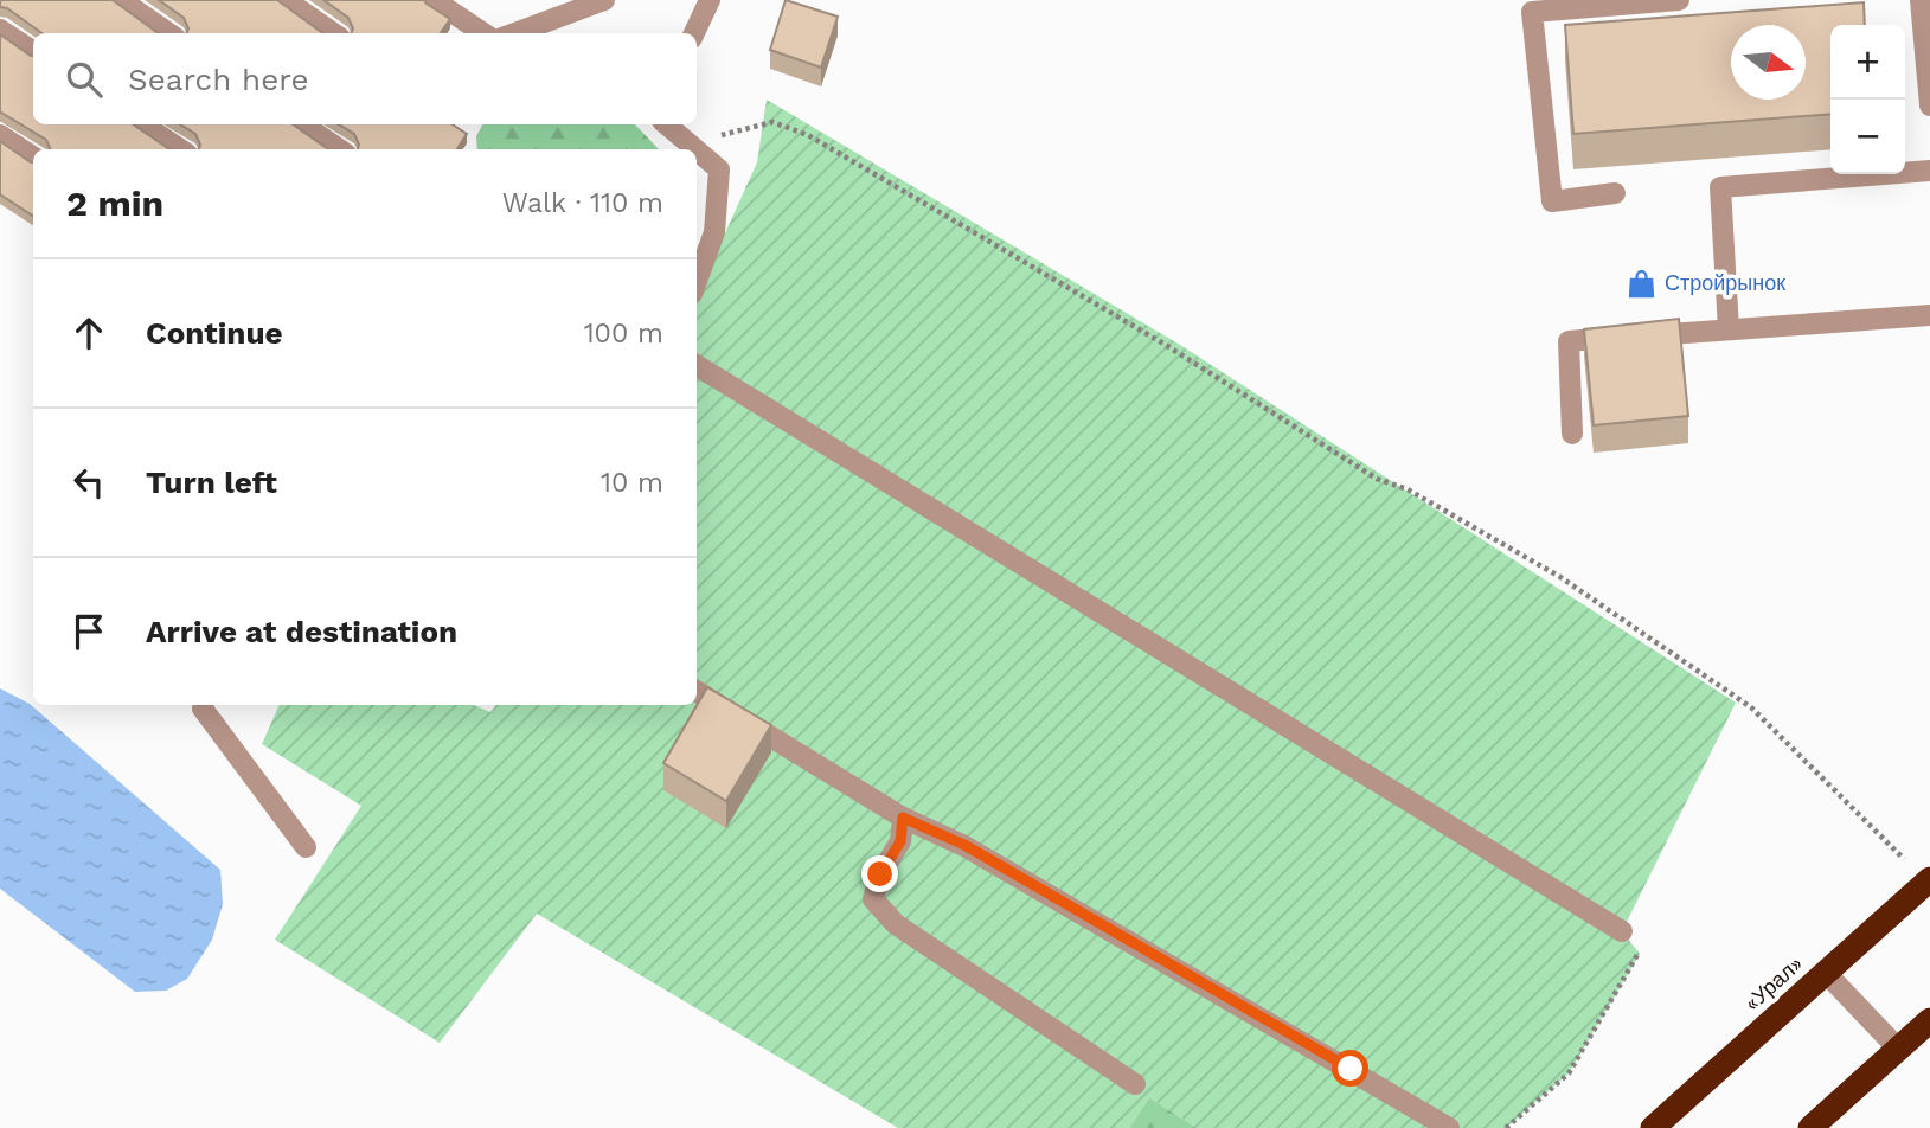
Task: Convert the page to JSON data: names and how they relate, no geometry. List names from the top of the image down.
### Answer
{
  "streets": {
    "highway": ["«Урал»"]
  },
  "places": {
    "shop": ["Стройрынок"]
  },
  "north": "right",
  "page": {
    "map_buttons": ["+", "−"],
    "search": "Search here",
    "heading": ["2 min", "Walk · 110 m"],
    "list": [
      ["Continue", "100 m"],
      ["Turn left", "10 m"],
      "Arrive at destination"
    ]
  }
}
